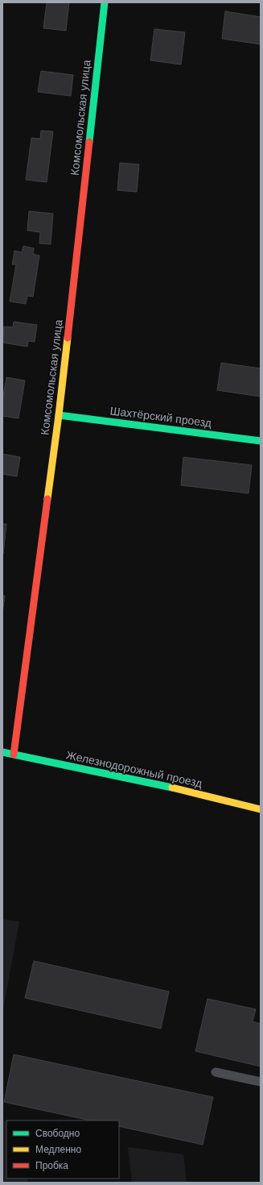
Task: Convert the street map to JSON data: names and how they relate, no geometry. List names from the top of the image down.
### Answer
{
  "streets": {
    "street": ["Комсомольская улица", "Шахтёрский проезд", "Железнодорожный проезд"]
  },
  "crossings": [
    ["Комсомольская улица", "Шахтёрский проезд"],
    ["Комсомольская улица", "Железнодорожный проезд"]
  ],
  "legend": ["Свободно", "Медленно", "Пробка"]
}
